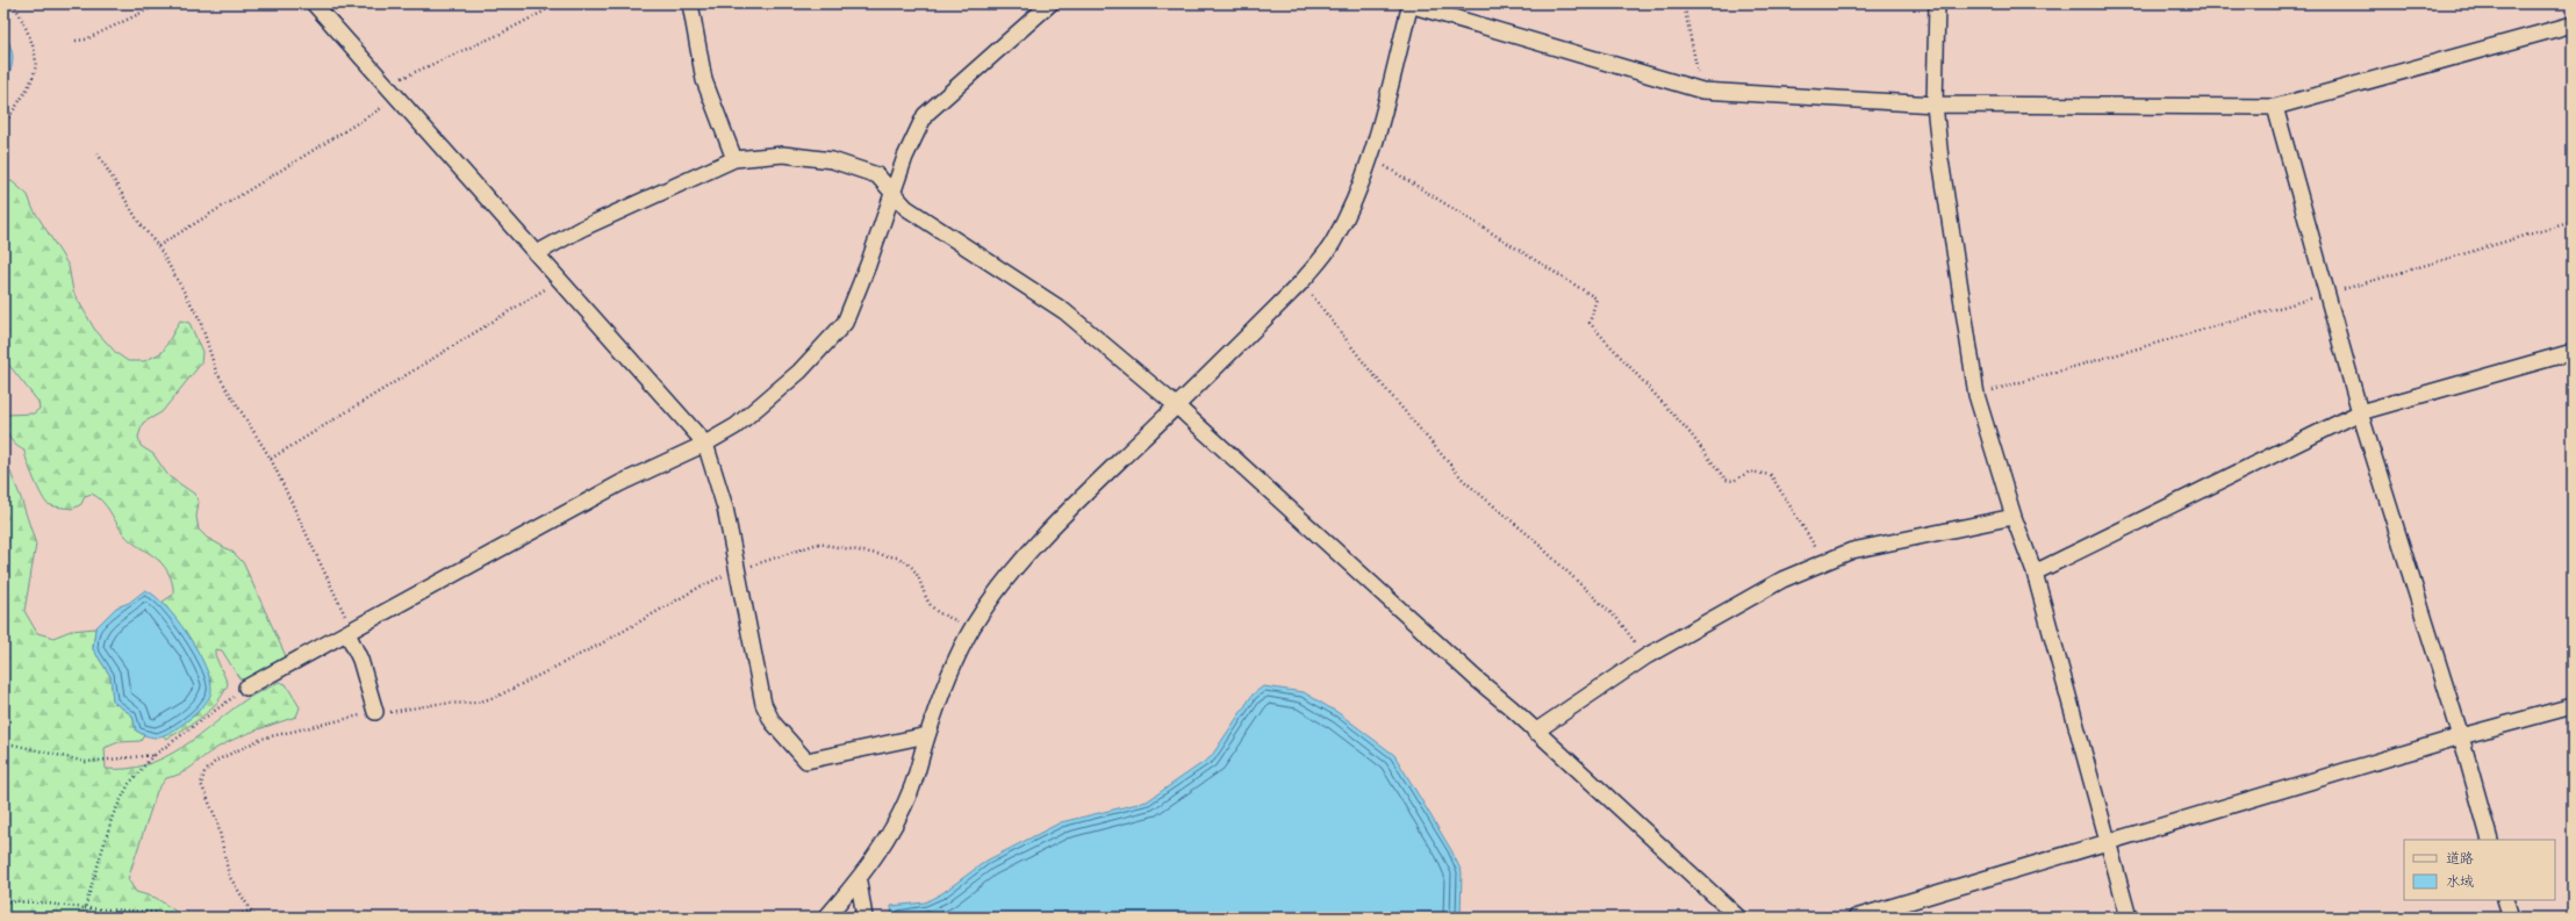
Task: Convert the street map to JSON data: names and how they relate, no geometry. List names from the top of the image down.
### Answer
{
  "legend": ["道路", "水域"]
}
